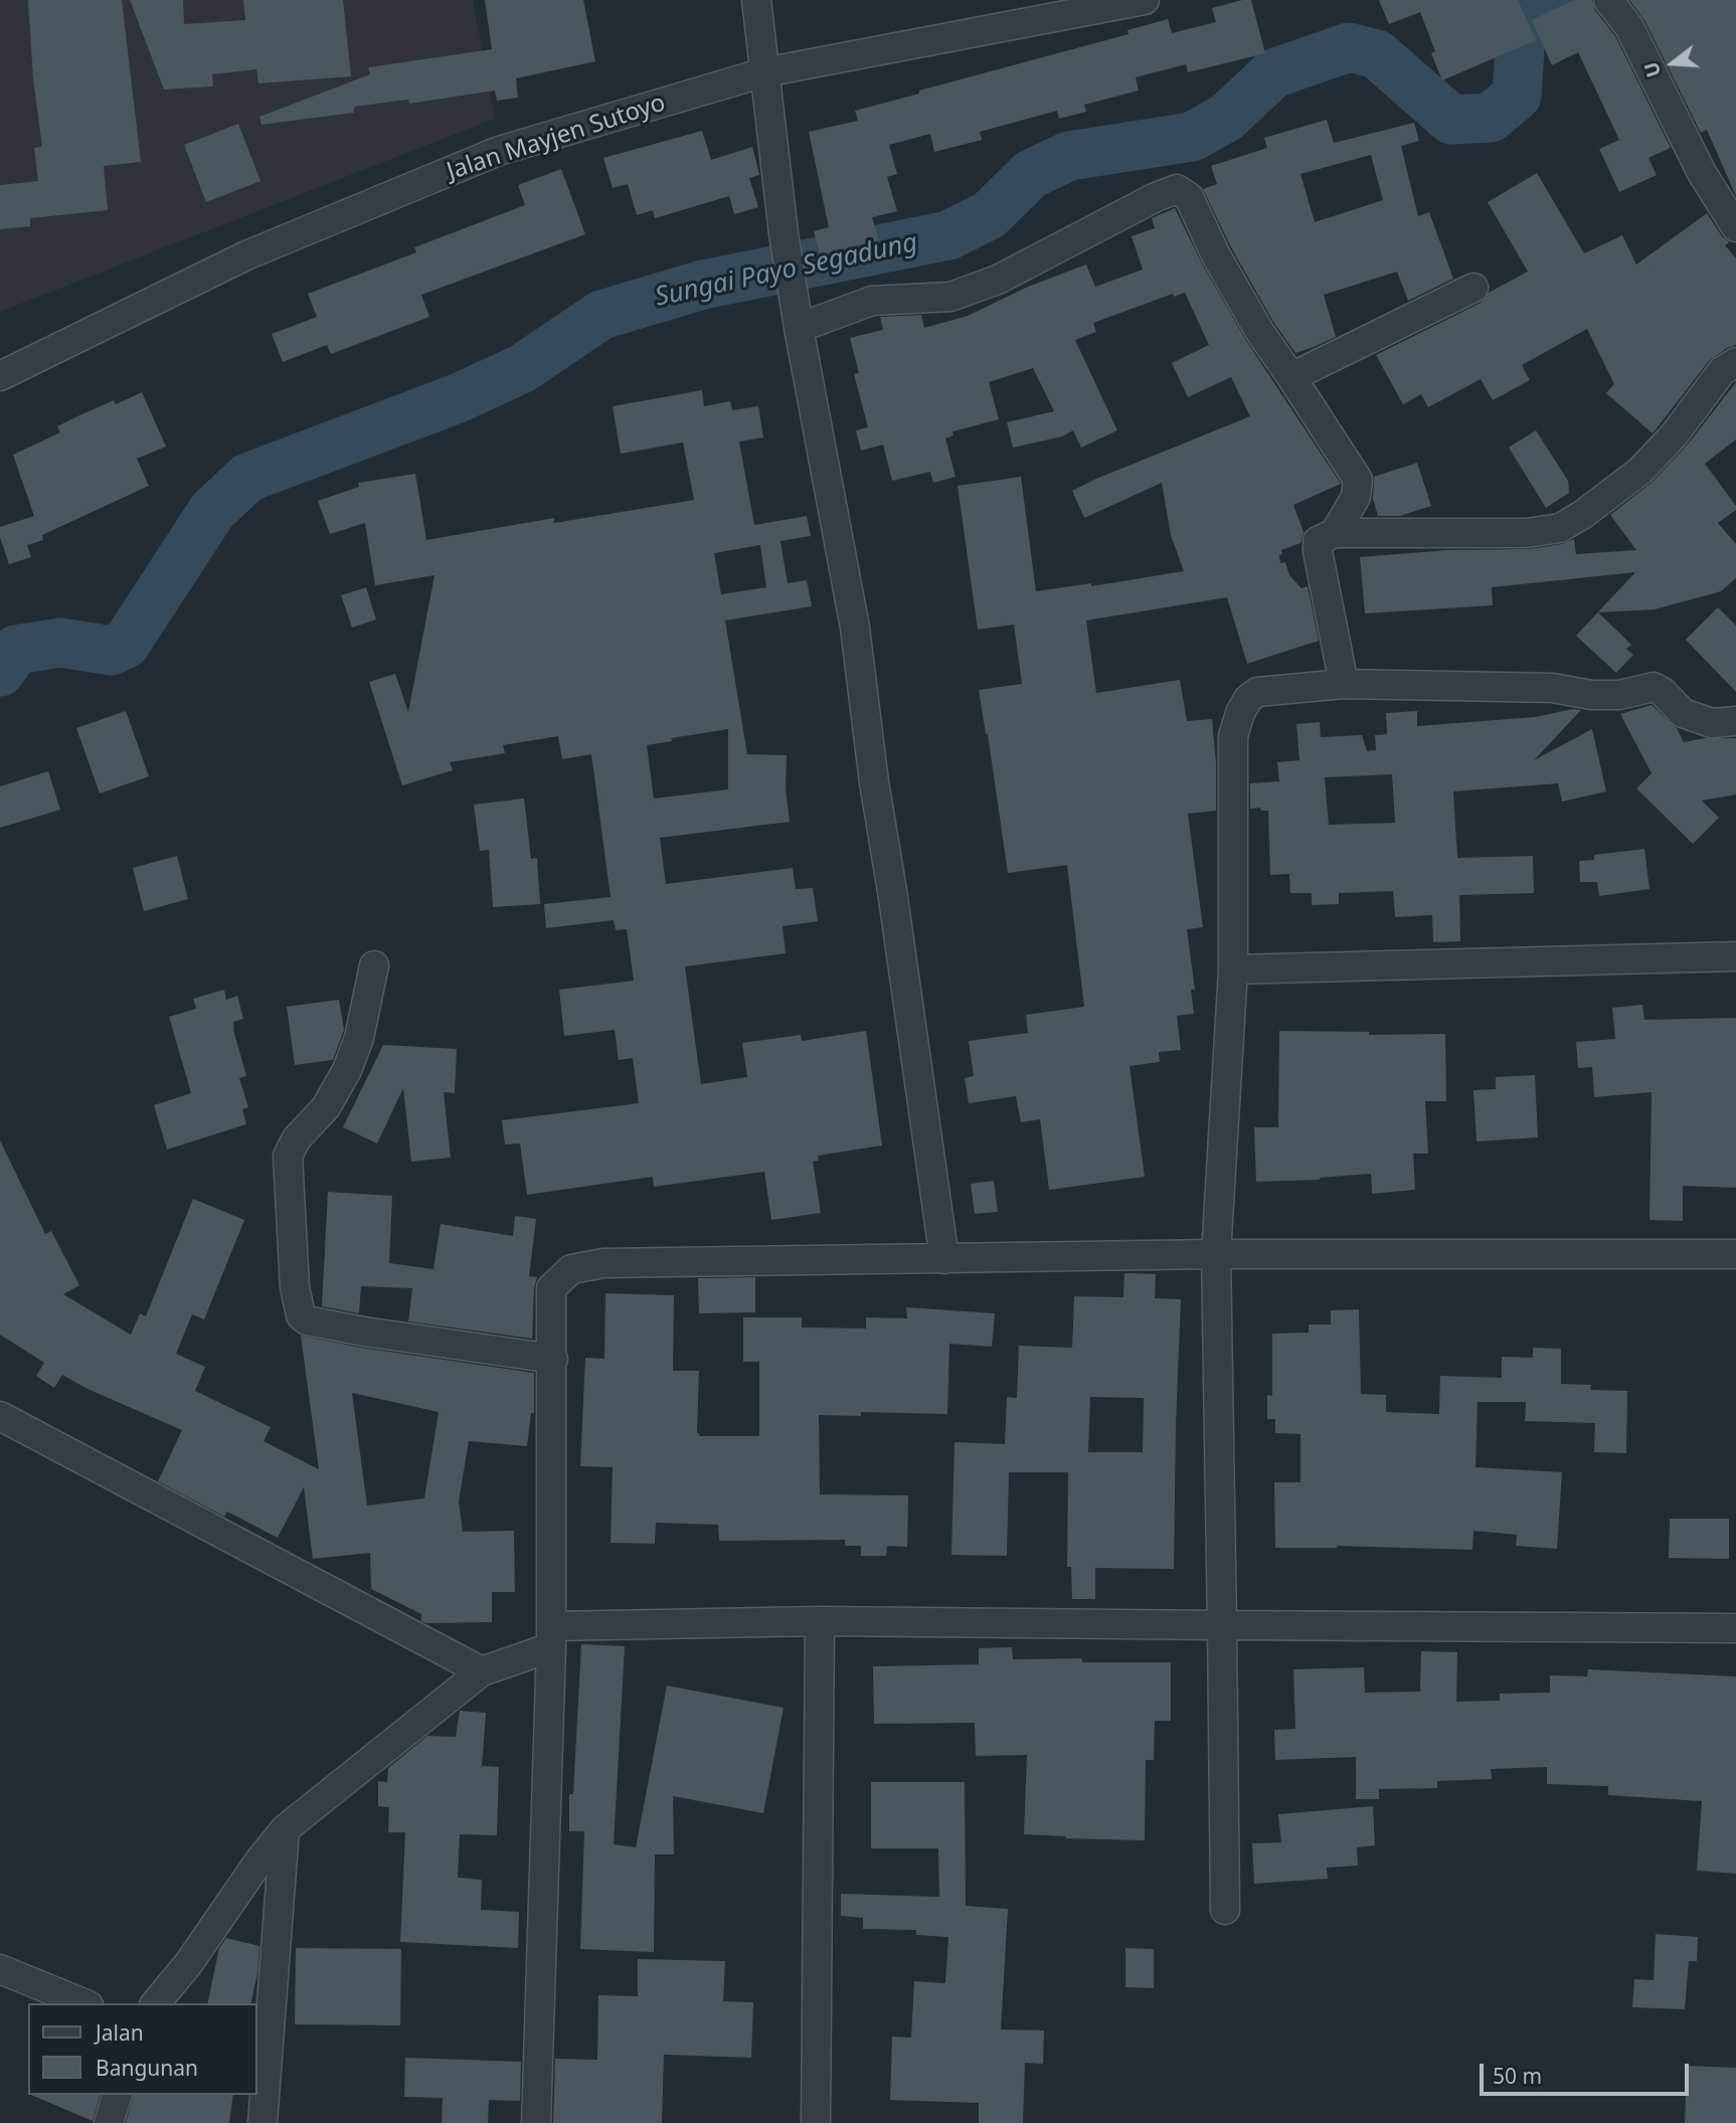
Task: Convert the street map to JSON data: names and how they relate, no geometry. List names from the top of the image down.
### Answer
{
  "streets": {
    "street": ["Jalan Mayjen Sutoyo"]
  },
  "water": ["Sungai Payo Segadung"],
  "legend": ["Jalan", "Bangunan"],
  "scale_bar": "50 m",
  "north": "left"
}
